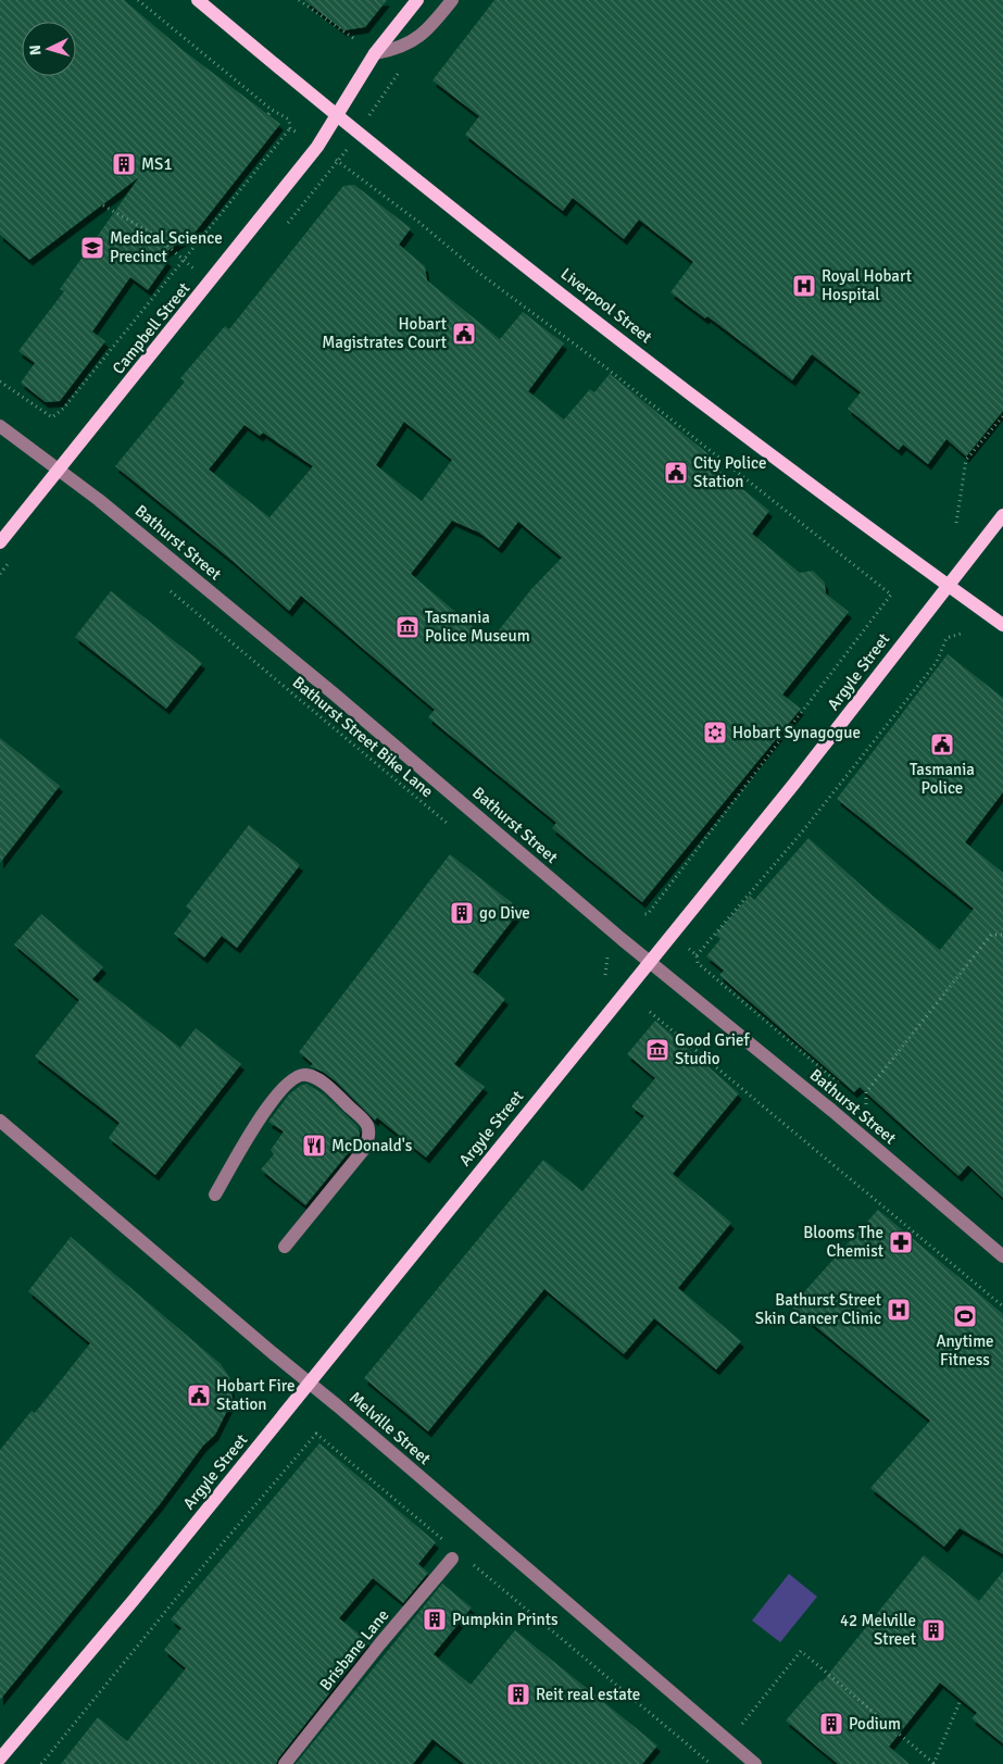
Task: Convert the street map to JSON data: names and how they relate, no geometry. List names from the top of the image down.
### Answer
{
  "streets": {
    "main road": ["Liverpool Street", "Campbell Street", "Argyle Street"],
    "street": ["Bathurst Street", "Melville Street", "Brisbane Lane"],
    "path": ["Bathurst Street Bike Lane"]
  },
  "crossings": [
    ["Liverpool Street", "Campbell Street"],
    ["Liverpool Street", "Argyle Street"],
    ["Campbell Street", "Bathurst Street"],
    ["Bathurst Street", "Argyle Street"],
    ["Argyle Street", "Melville Street"]
  ],
  "places": {
    "building": [
      "MS1",
      "go Dive",
      "Pumpkin Prints",
      "42 Melville Street",
      "Reit real estate",
      "Podium"
    ],
    "school or university": ["Medical Science Precinct"],
    "hospital": ["Royal Hobart Hospital", "Bathurst Street Skin Cancer Clinic"],
    "public building": [
      "Hobart Magistrates Court",
      "City Police Station",
      "Tasmania Police",
      "Hobart Fire Station"
    ],
    "museum": ["Tasmania Police Museum", "Good Grief Studio"],
    "synagogue": ["Hobart Synagogue"],
    "restaurant": ["McDonald's"],
    "pharmacy": ["Blooms The Chemist"],
    "sports": ["Anytime Fitness"]
  },
  "north": "left"
}
